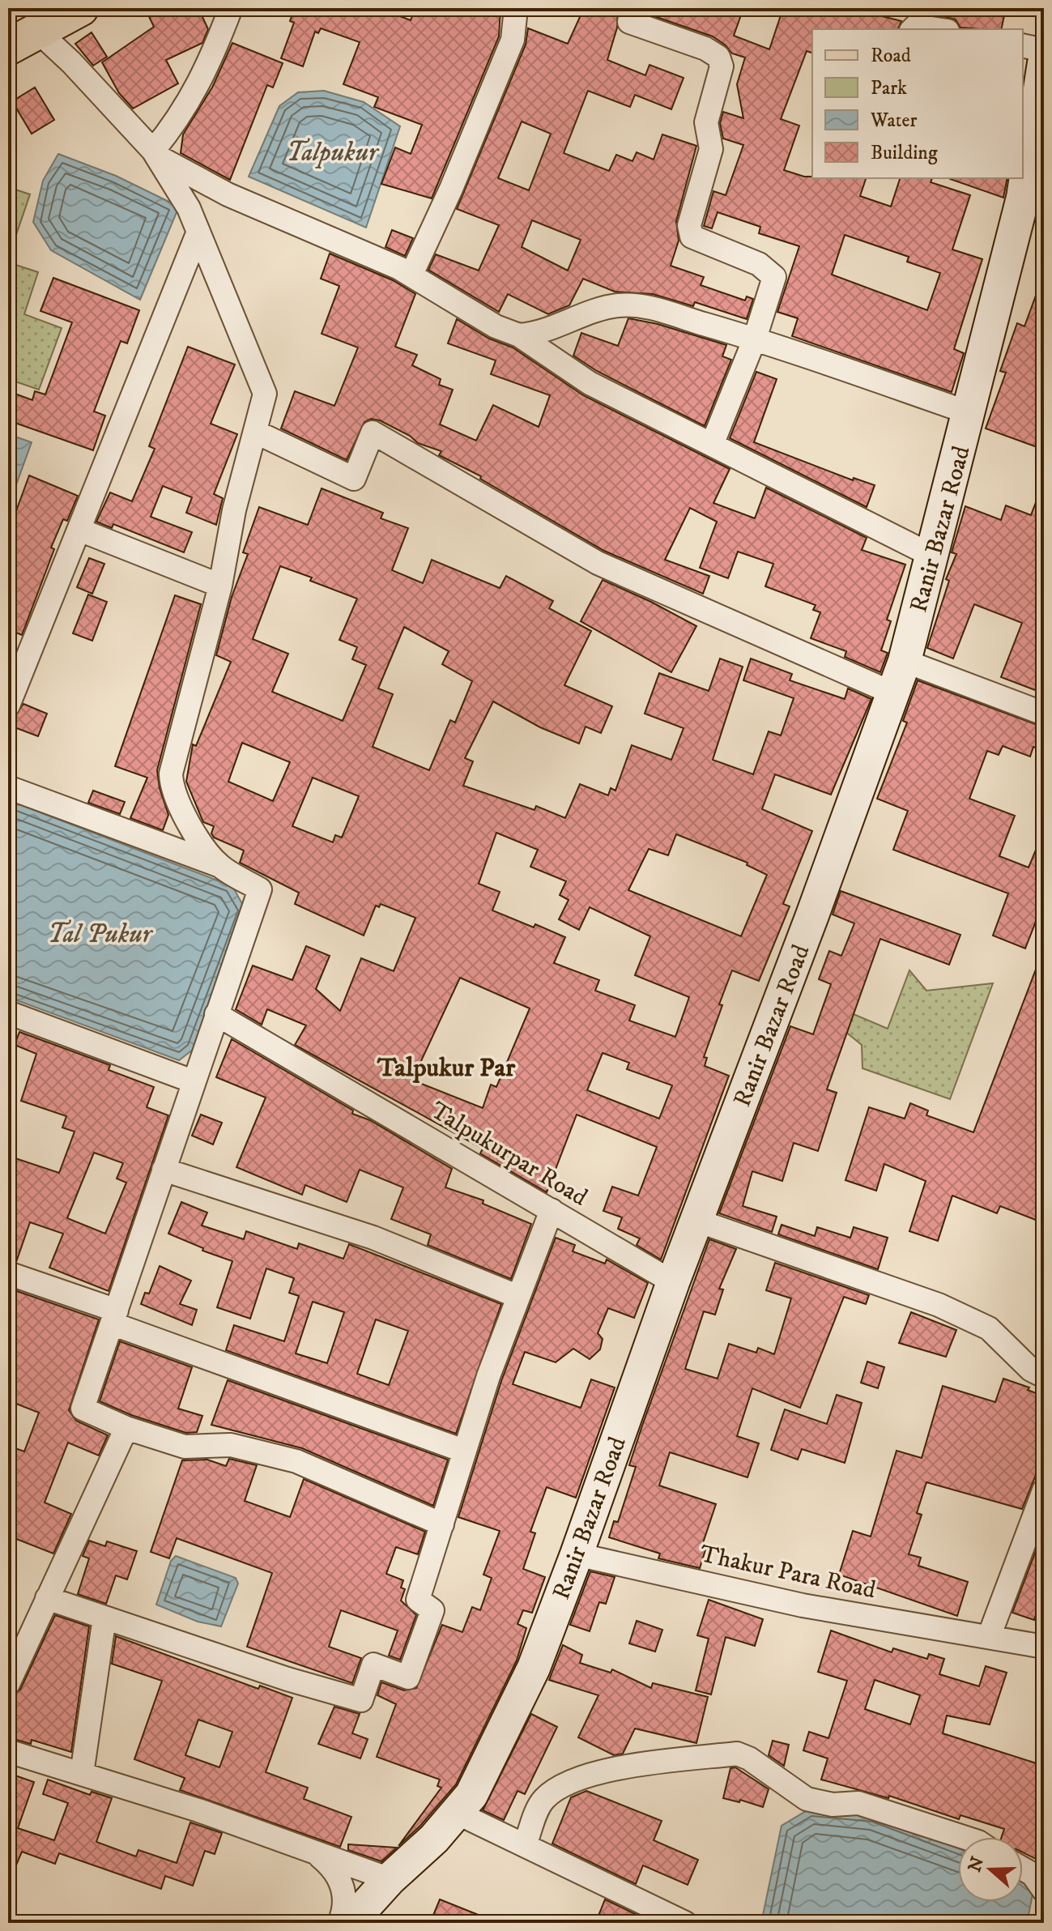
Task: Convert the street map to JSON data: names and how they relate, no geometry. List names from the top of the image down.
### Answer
{
  "streets": {
    "main road": ["Ranir Bazar Road"],
    "street": ["Talpukurpar Road", "Thakur Para Road"]
  },
  "crossings": [
    ["Ranir Bazar Road", "Talpukurpar Road"],
    ["Ranir Bazar Road", "Thakur Para Road"]
  ],
  "districts": ["Talpukur Par"],
  "water": ["Talpukur", "Tal Pukur"],
  "legend": [
    "Road",
    "Park",
    "Water",
    "Building"
  ],
  "north": "left"
}
